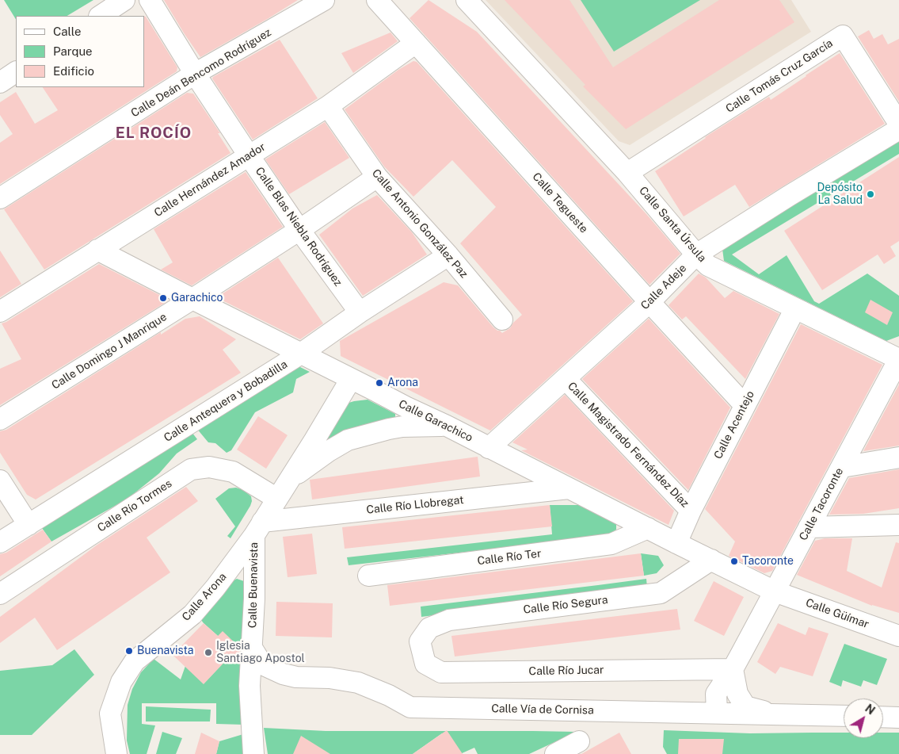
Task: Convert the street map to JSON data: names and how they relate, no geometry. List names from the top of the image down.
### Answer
{
  "streets": {
    "street": [
      "Calle Deán Bencomo Rodríguez",
      "Calle Tomás Cruz García",
      "Calle Hernández Amador",
      "Calle Tegueste",
      "Calle Antonio González Paz",
      "Calle Santa Úrsula",
      "Calle Blas Niebla Rodríguez",
      "Calle Adeje",
      "Calle Domingo J Manrique",
      "Calle Antequera y Bobadilla",
      "Calle Garachico",
      "Calle Acentejo",
      "Calle Magistrado Fernández Díaz",
      "Calle Tacoronte",
      "Calle Río Llobregat",
      "Calle Río Tormes",
      "Calle Río Ter",
      "Calle Buenavista",
      "Calle Arona",
      "Calle Río Segura",
      "Calle Güímar",
      "Calle Río Jucar",
      "Calle Vía de Cornisa"
    ]
  },
  "crossings": [
    ["Calle Deán Bencomo Rodríguez", "Calle Blas Niebla Rodríguez"],
    ["Calle Tomás Cruz García", "Calle Santa Úrsula"],
    ["Calle Hernández Amador", "Calle Tegueste"],
    ["Calle Hernández Amador", "Calle Antonio González Paz"],
    ["Calle Hernández Amador", "Calle Blas Niebla Rodríguez"],
    ["Calle Hernández Amador", "Calle Garachico"],
    ["Calle Tegueste", "Calle Adeje"],
    ["Calle Tegueste", "Calle Acentejo"],
    ["Calle Antonio González Paz", "Calle Domingo J Manrique"],
    ["Calle Antonio González Paz", "Calle Antequera y Bobadilla"],
    ["Calle Santa Úrsula", "Calle Adeje"],
    ["Calle Santa Úrsula", "Calle Acentejo"],
    ["Calle Santa Úrsula", "Calle Tacoronte"],
    ["Calle Blas Niebla Rodríguez", "Calle Domingo J Manrique"],
    ["Calle Blas Niebla Rodríguez", "Calle Antequera y Bobadilla"],
    ["Calle Adeje", "Calle Garachico"],
    ["Calle Adeje", "Calle Magistrado Fernández Díaz"],
    ["Calle Domingo J Manrique", "Calle Garachico"],
    ["Calle Antequera y Bobadilla", "Calle Garachico"],
    ["Calle Garachico", "Calle Acentejo"],
    ["Calle Garachico", "Calle Tacoronte"],
    ["Calle Garachico", "Calle Río Llobregat"],
    ["Calle Garachico", "Calle Río Ter"],
    ["Calle Garachico", "Calle Arona"],
    ["Calle Garachico", "Calle Río Segura"],
    ["Calle Garachico", "Calle Güímar"],
    ["Calle Acentejo", "Calle Magistrado Fernández Díaz"],
    ["Calle Tacoronte", "Calle Güímar"],
    ["Calle Tacoronte", "Calle Río Jucar"],
    ["Calle Tacoronte", "Calle Vía de Cornisa"],
    ["Calle Río Llobregat", "Calle Buenavista"],
    ["Calle Río Llobregat", "Calle Arona"],
    ["Calle Río Tormes", "Calle Arona"],
    ["Calle Buenavista", "Calle Arona"],
    ["Calle Buenavista", "Calle Vía de Cornisa"],
    ["Calle Río Segura", "Calle Río Jucar"]
  ],
  "districts": ["EL ROCÍO"],
  "places": [
    "Depósito La Salud",
    "Garachico",
    "Arona",
    "Tacoronte",
    "Buenavista",
    "Iglesia Santiago Apostol"
  ],
  "legend": ["Calle", "Parque", "Edificio"],
  "north": "top right"
}
